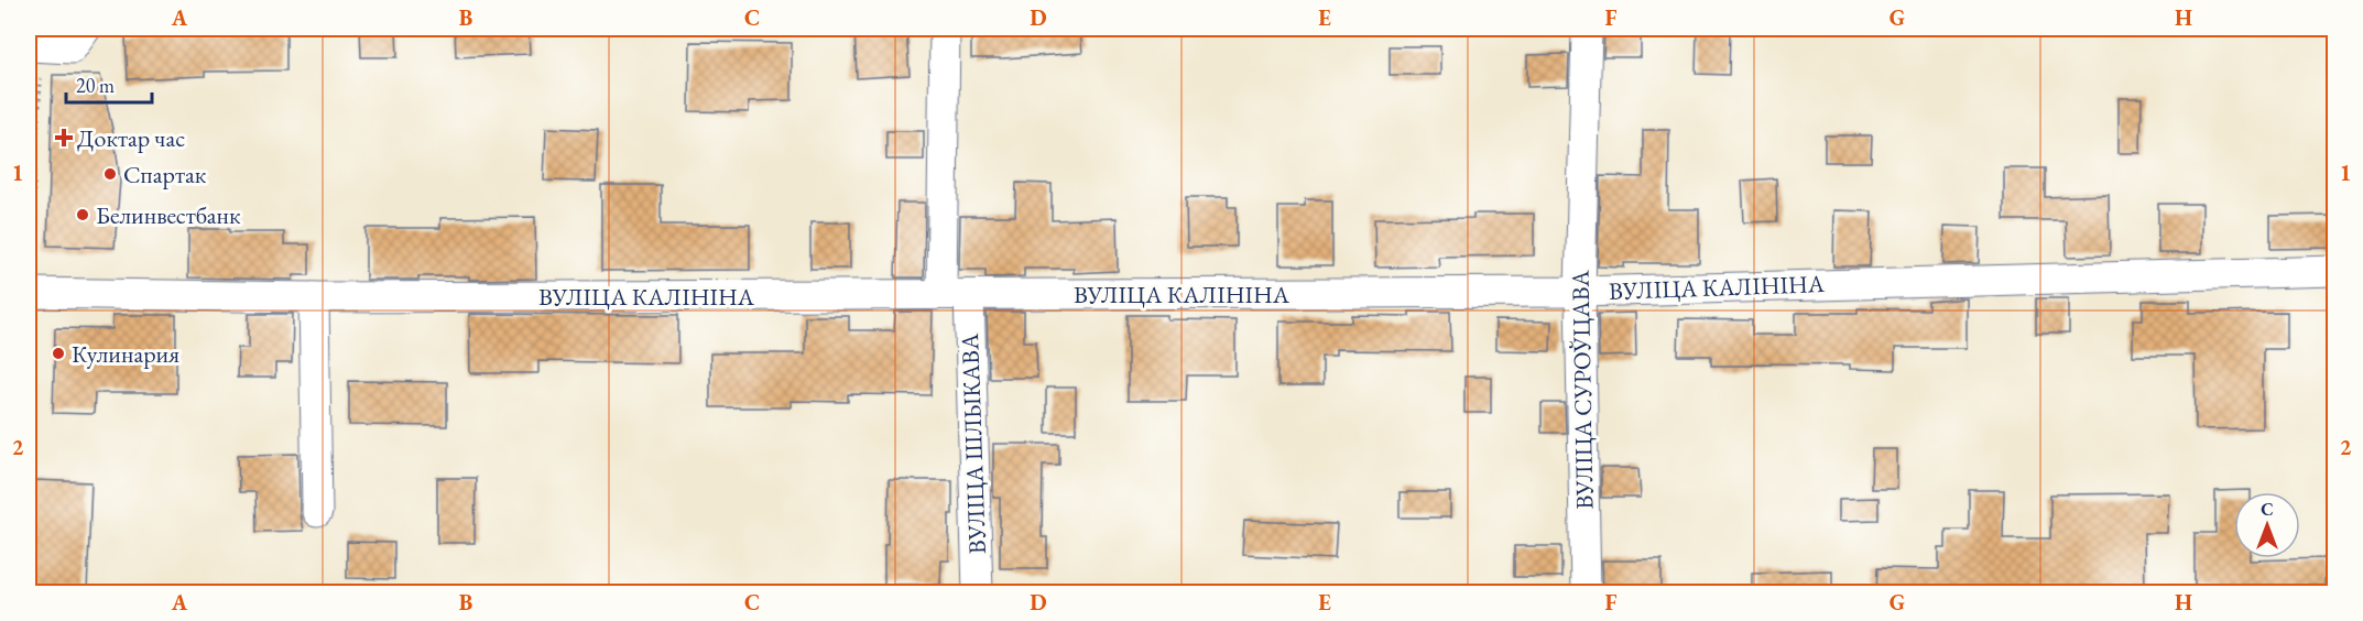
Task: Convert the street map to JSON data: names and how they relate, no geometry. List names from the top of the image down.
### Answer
{
  "streets": {
    "street": ["ВУЛІЦА КАЛІНІНА", "ВУЛІЦА СУРОЎЦАВА", "ВУЛІЦА ШЛЫКАВА"]
  },
  "crossings": [
    ["ВУЛІЦА КАЛІНІНА", "ВУЛІЦА СУРОЎЦАВА"],
    ["ВУЛІЦА КАЛІНІНА", "ВУЛІЦА ШЛЫКАВА"]
  ],
  "places": {
    "health": ["Доктар час"],
    "other": ["Спартак", "Белинвестбанк", "Кулинария"]
  },
  "scale_bar": "20 m",
  "north": "top",
  "grid": {
    "columns": [
      "A",
      "B",
      "C",
      "D",
      "E",
      "F",
      "G",
      "H"
    ],
    "rows": ["1", "2"]
  }
}
